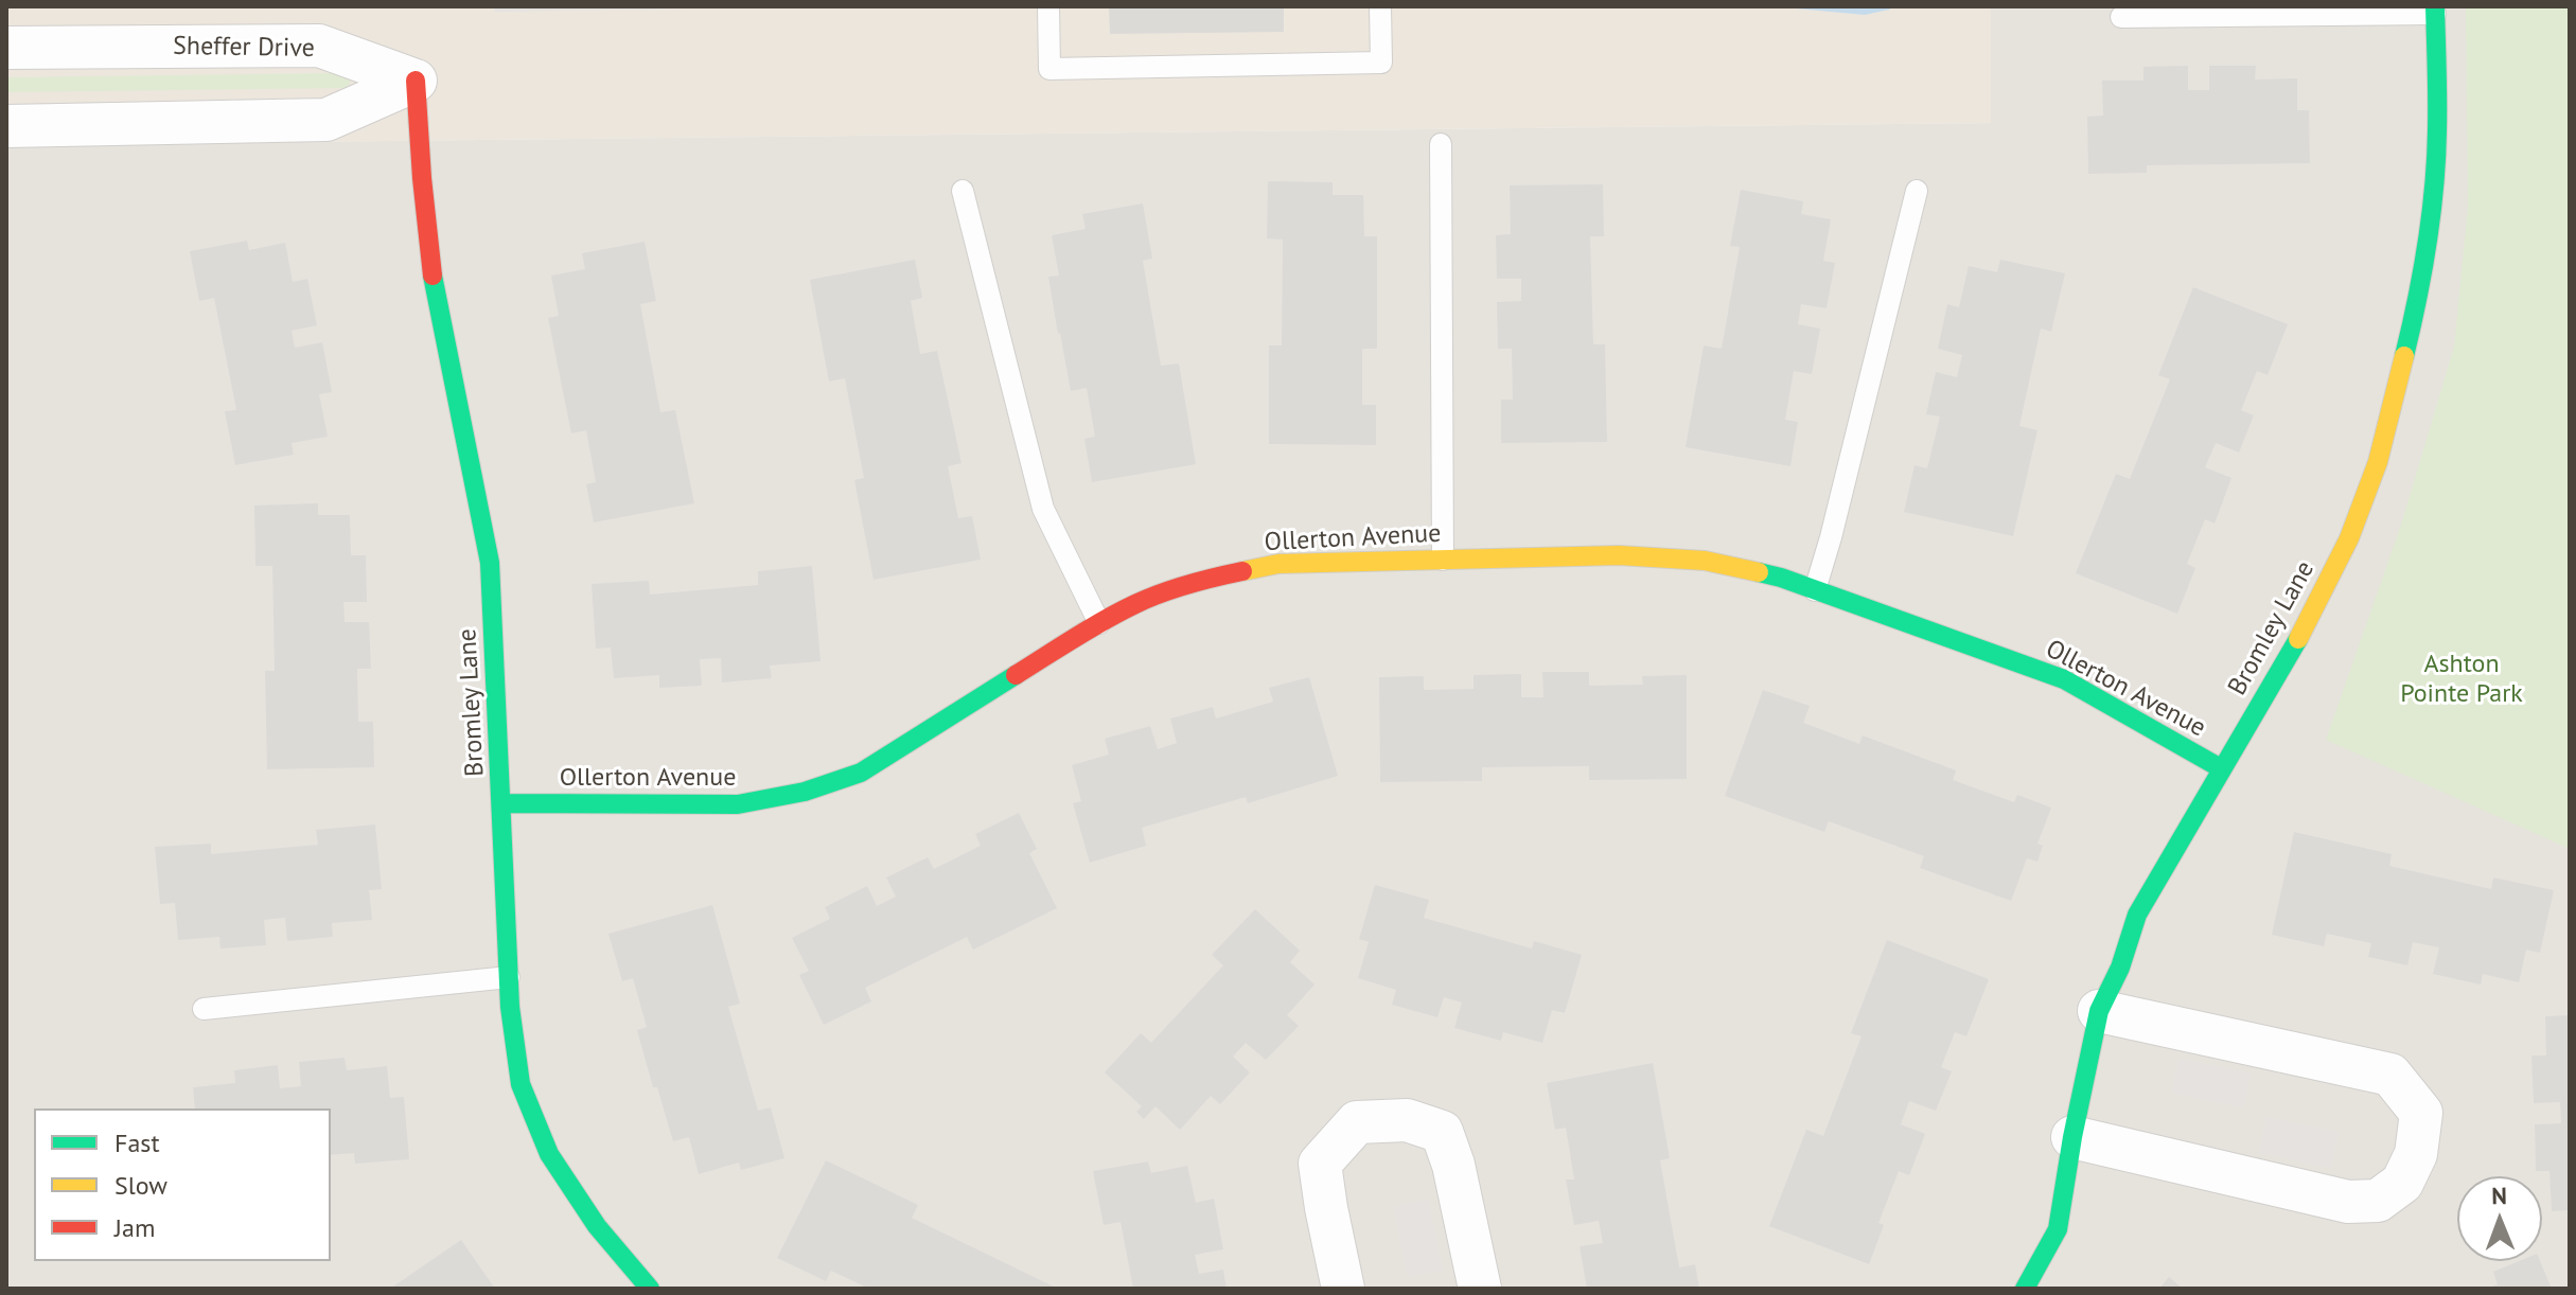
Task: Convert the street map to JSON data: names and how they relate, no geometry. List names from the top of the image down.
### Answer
{
  "streets": {
    "street": ["Sheffer Drive", "Ollerton Avenue", "Bromley Lane"]
  },
  "crossings": [
    ["Sheffer Drive", "Bromley Lane"],
    ["Ollerton Avenue", "Bromley Lane"]
  ],
  "parks": ["Ashton Pointe Park"],
  "legend": ["Fast", "Slow", "Jam"],
  "north": "top"
}
